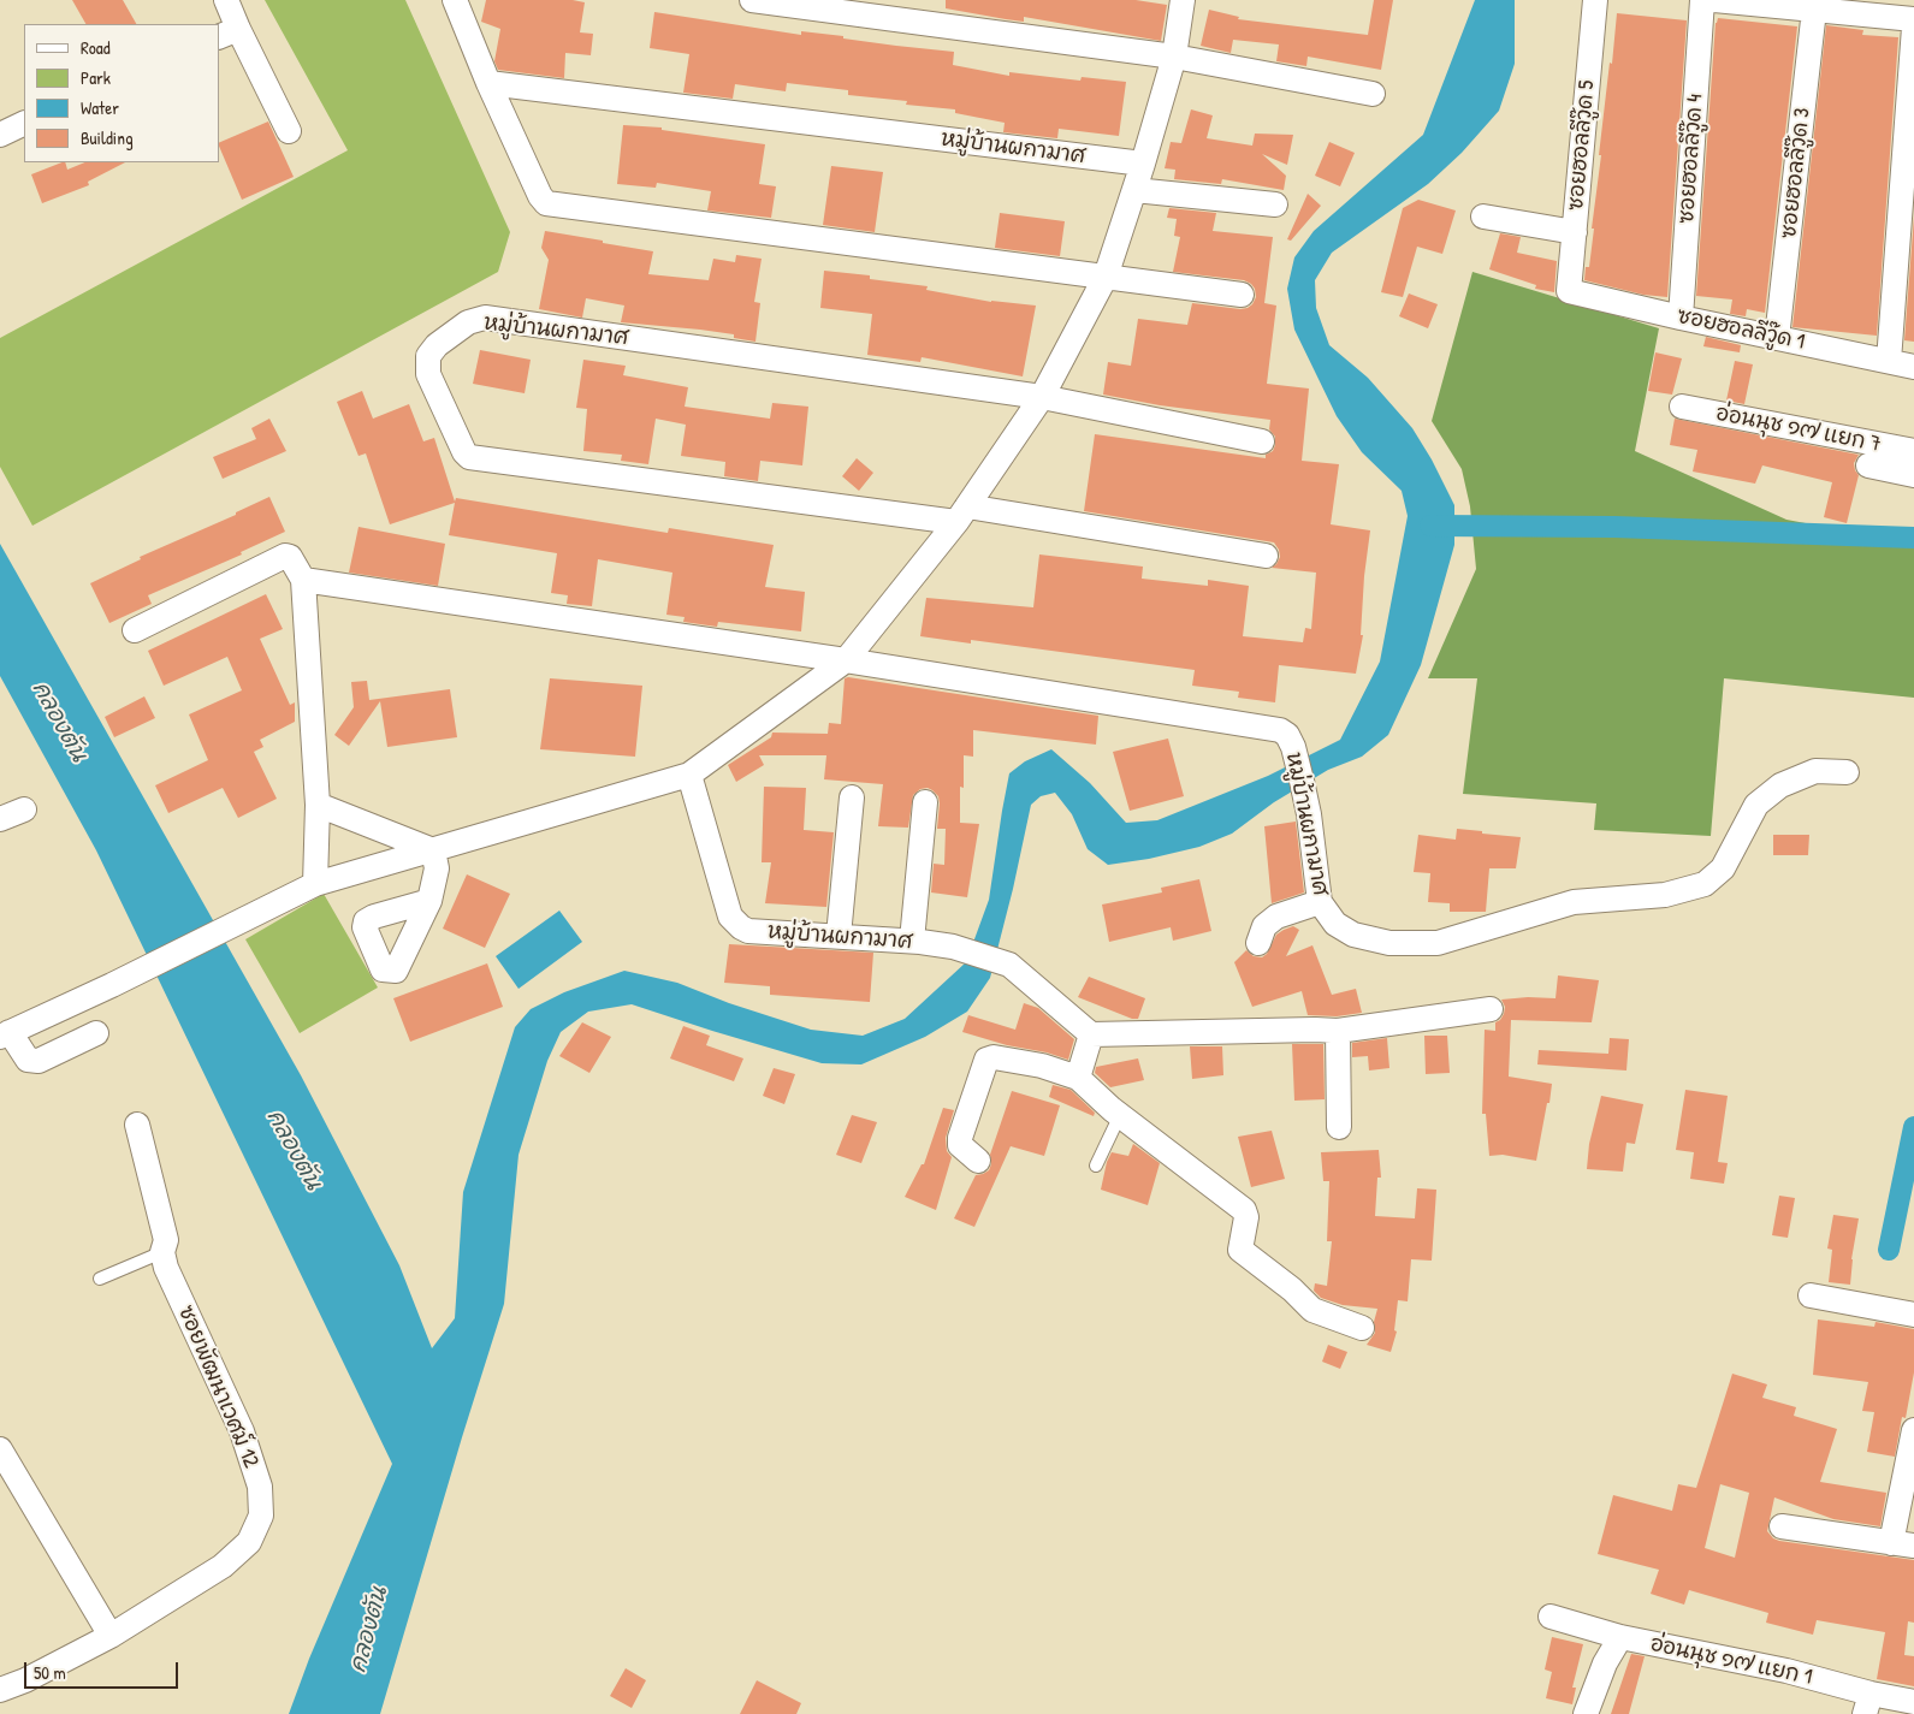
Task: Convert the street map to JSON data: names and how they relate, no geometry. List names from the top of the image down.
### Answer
{
  "streets": {
    "street": [
      "ซอยฮอลลีวู๊ด 5",
      "หมู่บ้านผกามาศ",
      "ซอยฮอลลีวู๊ด 4",
      "ซอยฮอลลีวู๊ด 3",
      "ซอยฮอลลีวู๊ด 1",
      "อ่อนนุช ๑๗ แยก 7",
      "ซอยพัฒนาเวศม์ 12",
      "อ่อนนุช ๑๗ แยก 1"
    ]
  },
  "crossings": [
    ["ซอยฮอลลีวู๊ด 5", "ซอยฮอลลีวู๊ด 1"],
    ["ซอยฮอลลีวู๊ด 4", "ซอยฮอลลีวู๊ด 1"],
    ["ซอยฮอลลีวู๊ด 3", "ซอยฮอลลีวู๊ด 1"]
  ],
  "water": ["คลองตัน"],
  "legend": [
    "Road",
    "Park",
    "Water",
    "Building"
  ],
  "scale_bar": "50 m"
}
